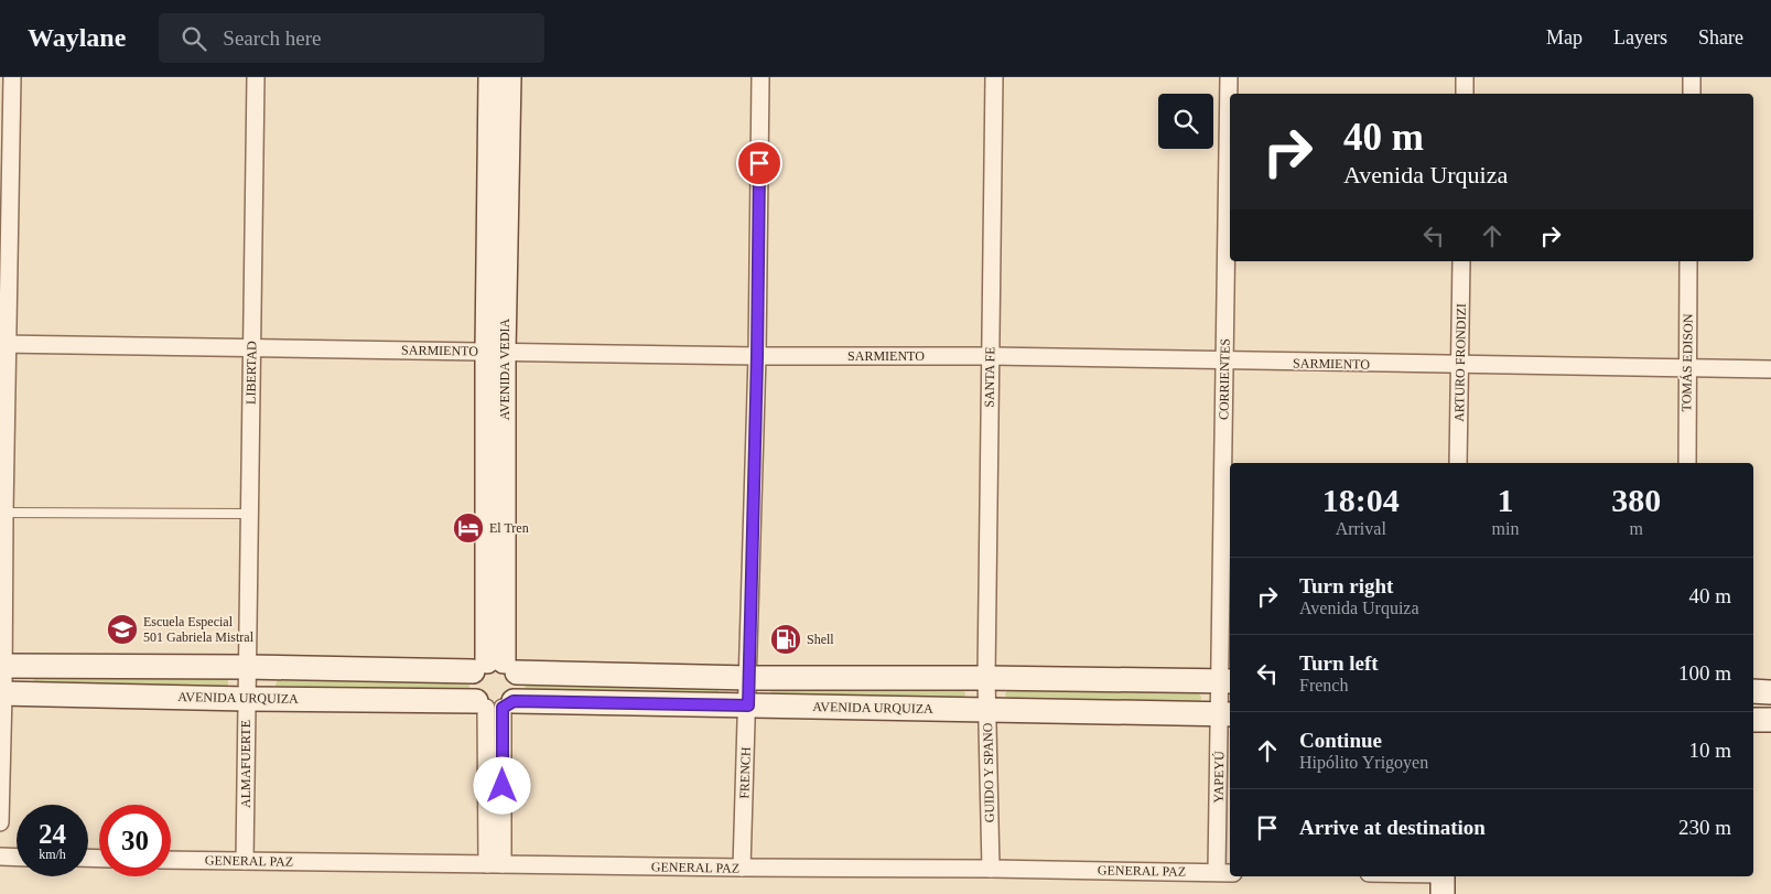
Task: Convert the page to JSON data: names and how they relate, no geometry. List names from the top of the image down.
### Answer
{
  "streets": {
    "main road": ["AVENIDA VEDIA", "AVENIDA URQUIZA"],
    "street": [
      "SARMIENTO",
      "ARTURO FRONDIZI",
      "TOMÁS EDISON",
      "LIBERTAD",
      "SANTA FE",
      "CORRIENTES",
      "ALMAFUERTE",
      "FRENCH",
      "GUIDO Y SPANO",
      "YAPEYÚ",
      "GENERAL PAZ"
    ]
  },
  "crossings": [
    ["SARMIENTO", "ARTURO FRONDIZI"],
    ["SARMIENTO", "TOMÁS EDISON"],
    ["SARMIENTO", "AVENIDA VEDIA"],
    ["SARMIENTO", "LIBERTAD"],
    ["SARMIENTO", "SANTA FE"],
    ["SARMIENTO", "CORRIENTES"],
    ["SARMIENTO", "FRENCH"],
    ["LIBERTAD", "ALMAFUERTE"],
    ["SANTA FE", "GUIDO Y SPANO"],
    ["CORRIENTES", "YAPEYÚ"],
    ["AVENIDA URQUIZA", "ALMAFUERTE"],
    ["AVENIDA URQUIZA", "FRENCH"],
    ["AVENIDA URQUIZA", "GUIDO Y SPANO"],
    ["AVENIDA URQUIZA", "YAPEYÚ"],
    ["ALMAFUERTE", "GENERAL PAZ"],
    ["FRENCH", "GENERAL PAZ"],
    ["GUIDO Y SPANO", "GENERAL PAZ"],
    ["YAPEYÚ", "GENERAL PAZ"]
  ],
  "places": {
    "hotel": ["El Tren"],
    "school or university": ["Escuela Especial 501 Gabriela Mistral"],
    "fuel station": ["Shell"]
  },
  "page": {
    "header": "Waylane",
    "search": "Search here",
    "nav": ["Map", "Layers", "Share"],
    "turn": ["40 m", "Avenida Urquiza"],
    "eta": [
      "18:04",
      "Arrival",
      "1",
      "min",
      "380",
      "m"
    ],
    "list": [
      {
        "name": "Turn right",
        "note": "Avenida Urquiza",
        "value": "40 m"
      },
      {
        "name": "Turn left",
        "note": "French",
        "value": "100 m"
      },
      {
        "name": "Continue",
        "note": "Hipólito Yrigoyen",
        "value": "10 m"
      },
      {
        "name": "Arrive at destination",
        "value": "230 m"
      }
    ],
    "speed": "24 km/h",
    "limit": "30"
  }
}
